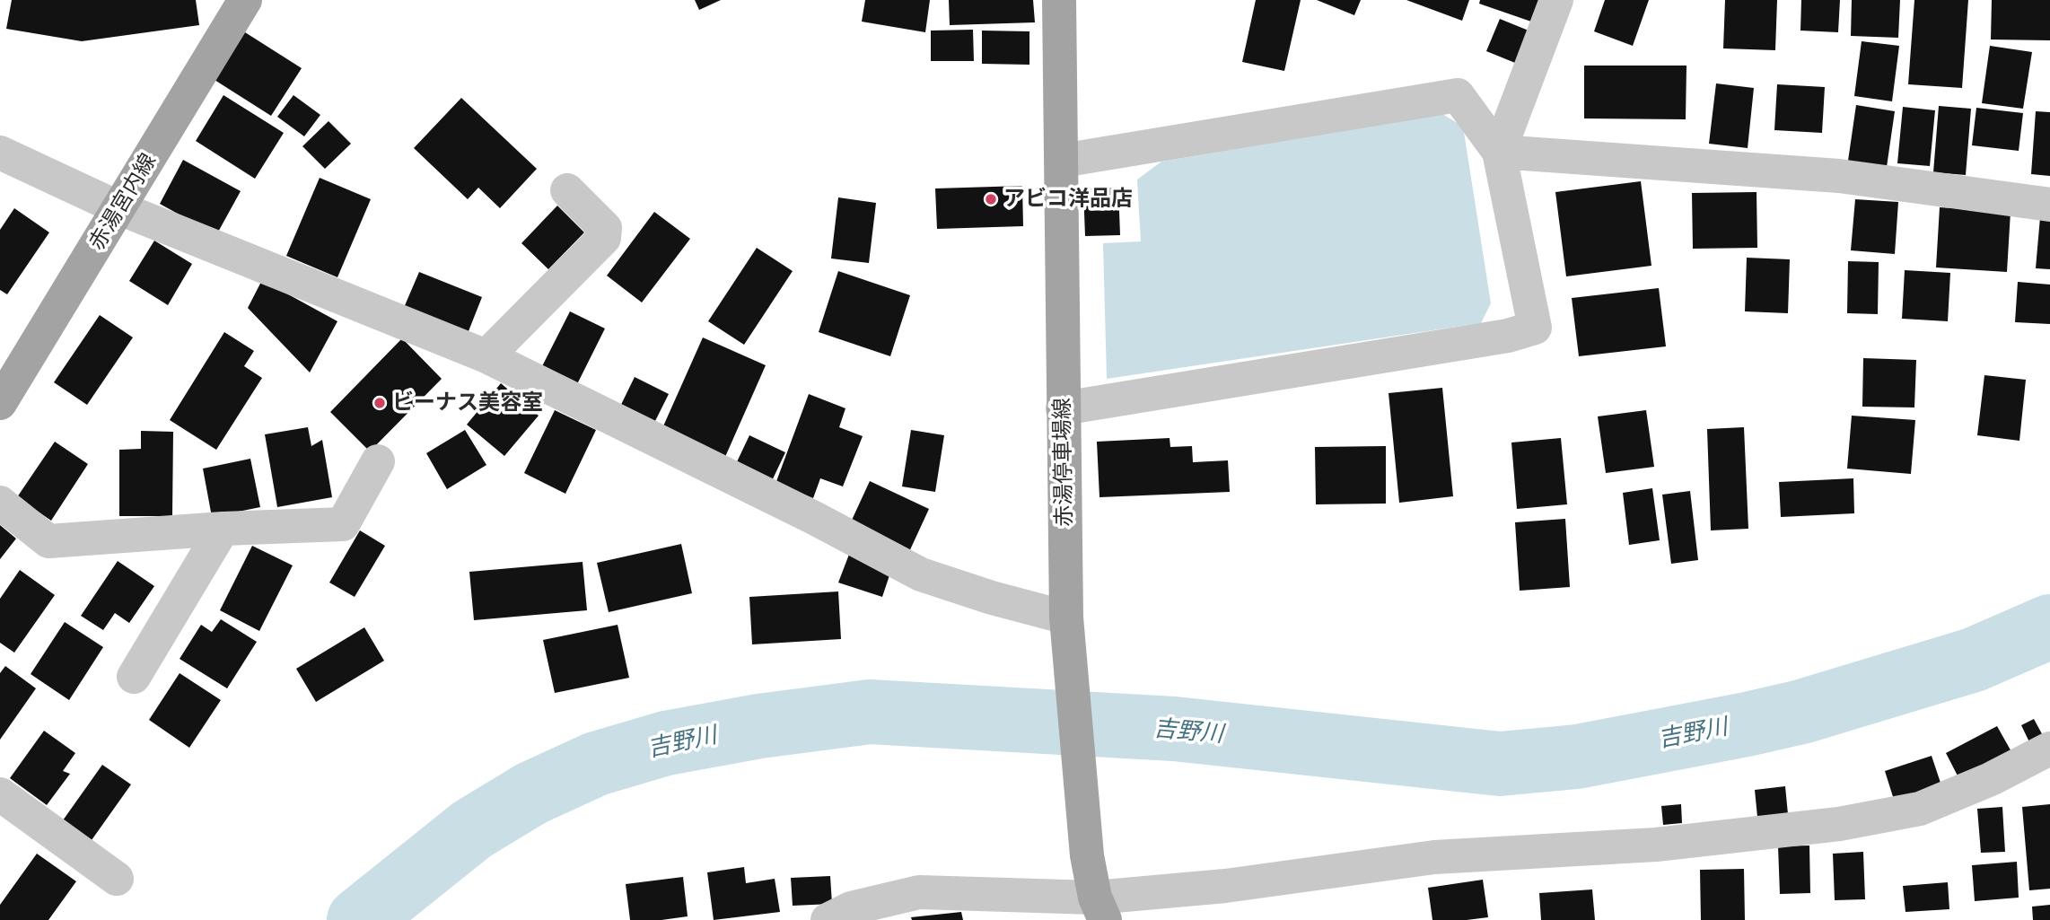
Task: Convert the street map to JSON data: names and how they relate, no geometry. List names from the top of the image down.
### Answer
{
  "streets": {
    "main road": ["赤湯宮内線", "赤湯停車場線"]
  },
  "water": ["吉野川"],
  "places": ["アビコ洋品店", "ビーナス美容室"]
}
